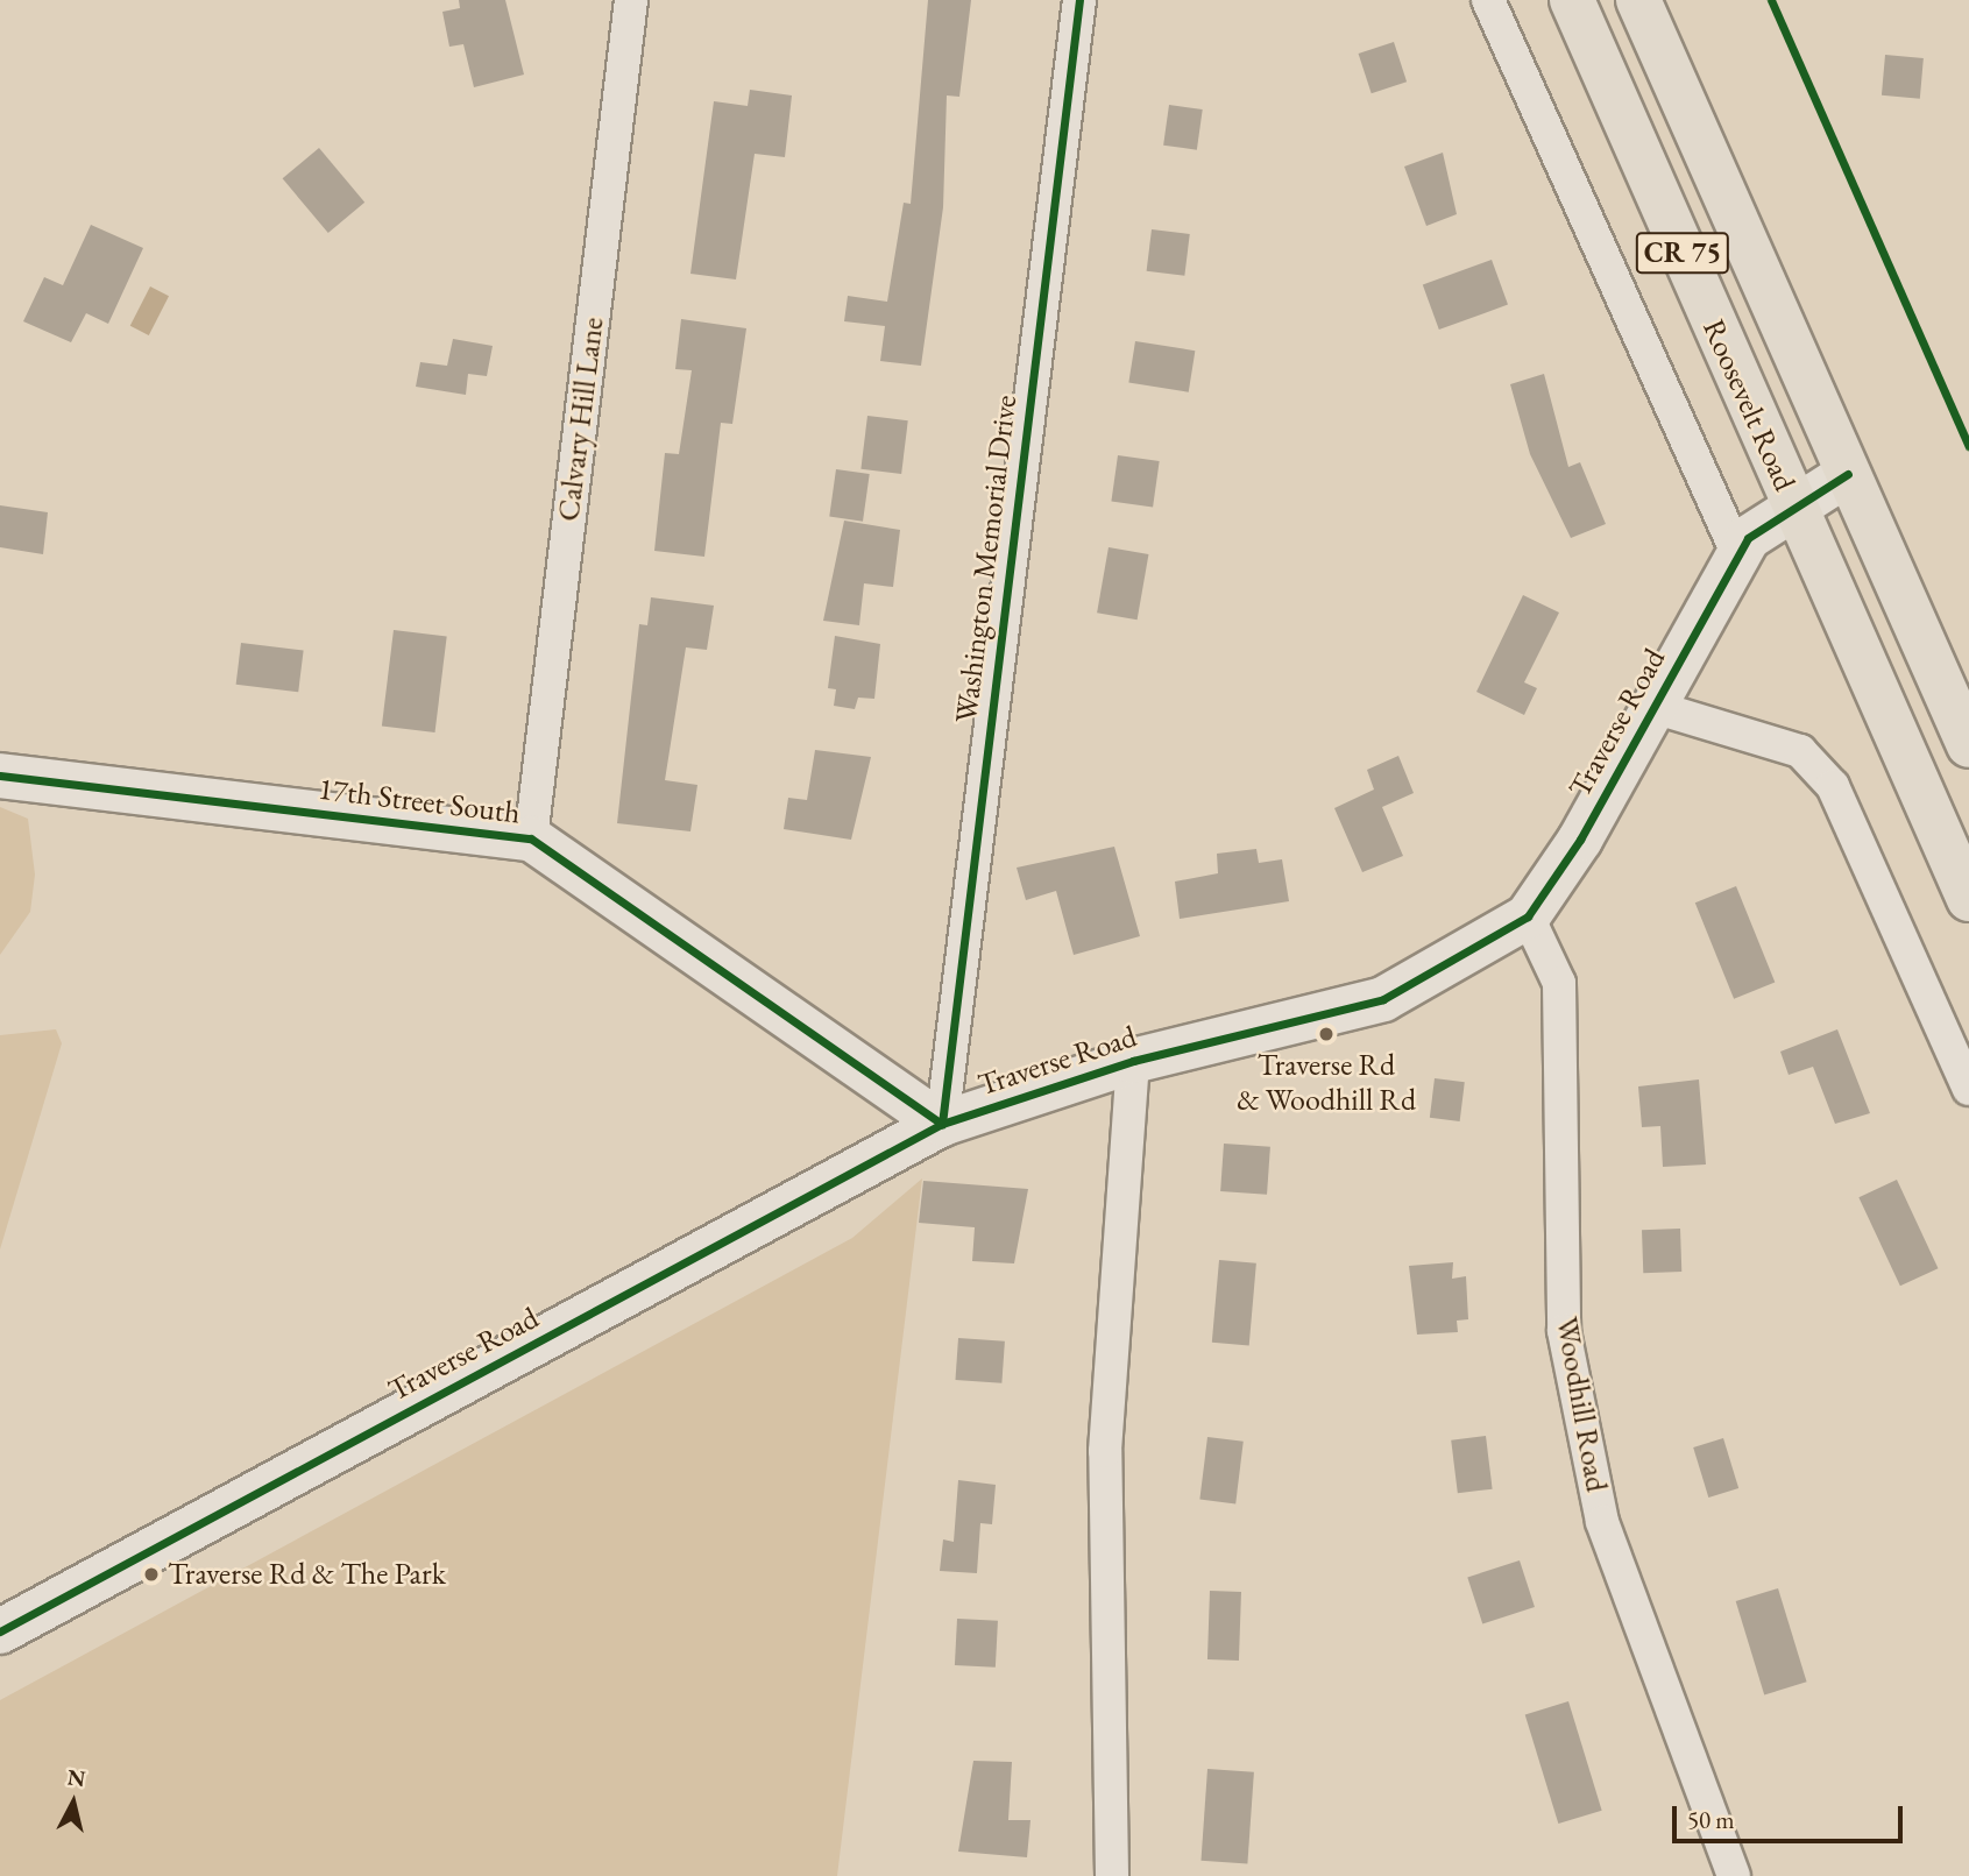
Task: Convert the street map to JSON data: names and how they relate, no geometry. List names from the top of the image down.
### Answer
{
  "streets": {
    "main road": ["CR 75", "Roosevelt Road"],
    "street": [
      "Calvary Hill Lane",
      "Washington Memorial Drive",
      "Traverse Road",
      "17th Street South",
      "Woodhill Road"
    ]
  },
  "crossings": [
    ["Roosevelt Road", "Traverse Road"],
    ["Calvary Hill Lane", "17th Street South"],
    ["Washington Memorial Drive", "Traverse Road"],
    ["Washington Memorial Drive", "17th Street South"],
    ["Traverse Road", "17th Street South"],
    ["Traverse Road", "Woodhill Road"]
  ],
  "places": ["Traverse Rd & Woodhill Rd", "Traverse Rd & The Park"],
  "scale_bar": "50 m",
  "north": "top"
}
